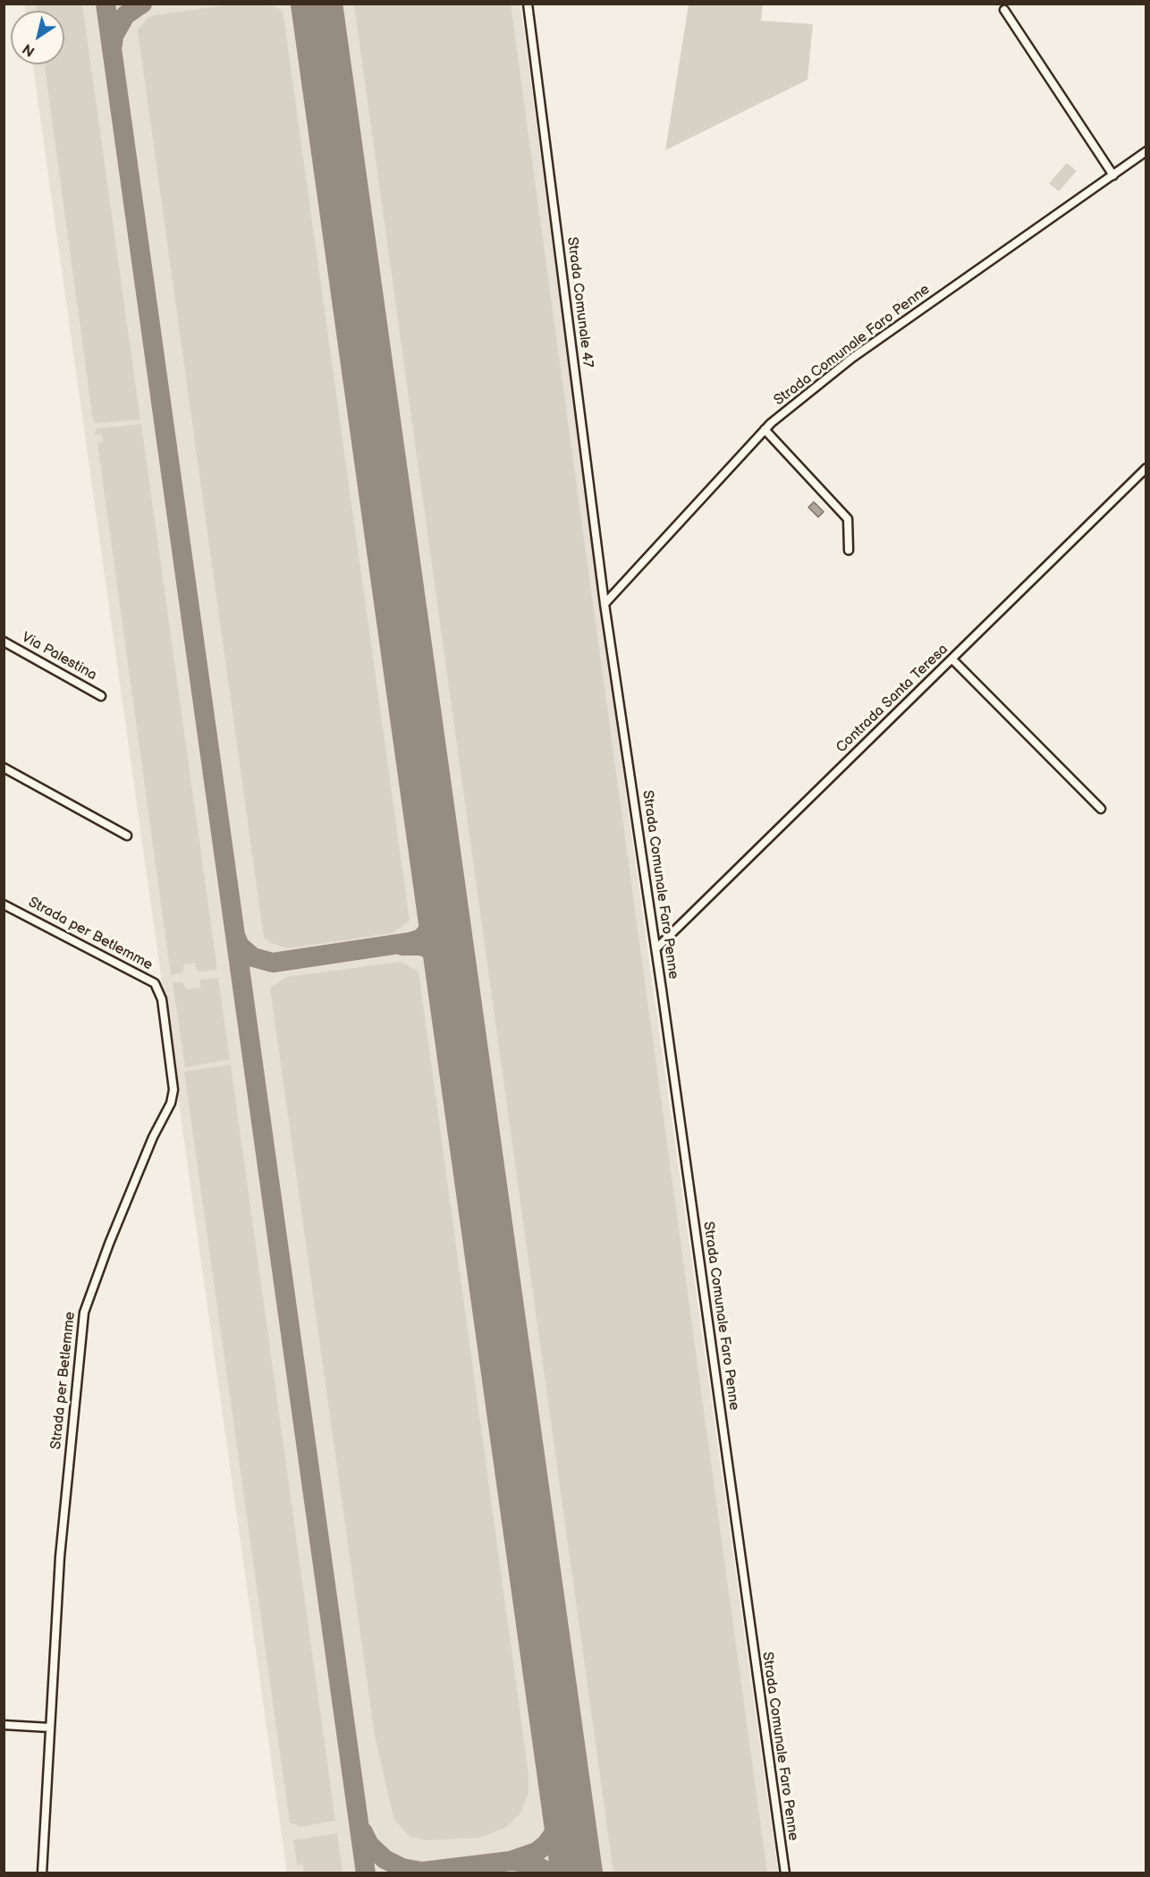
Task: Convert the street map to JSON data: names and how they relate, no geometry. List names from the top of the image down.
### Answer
{
  "streets": {
    "street": [
      "Strada Comunale 47",
      "Strada Comunale Faro Penne",
      "Via Palestina",
      "Contrada Santa Teresa",
      "Strada per Betlemme"
    ]
  },
  "crossings": [
    ["Strada Comunale 47", "Strada Comunale Faro Penne"],
    ["Strada Comunale Faro Penne", "Contrada Santa Teresa"]
  ],
  "north": "bottom left"
}
